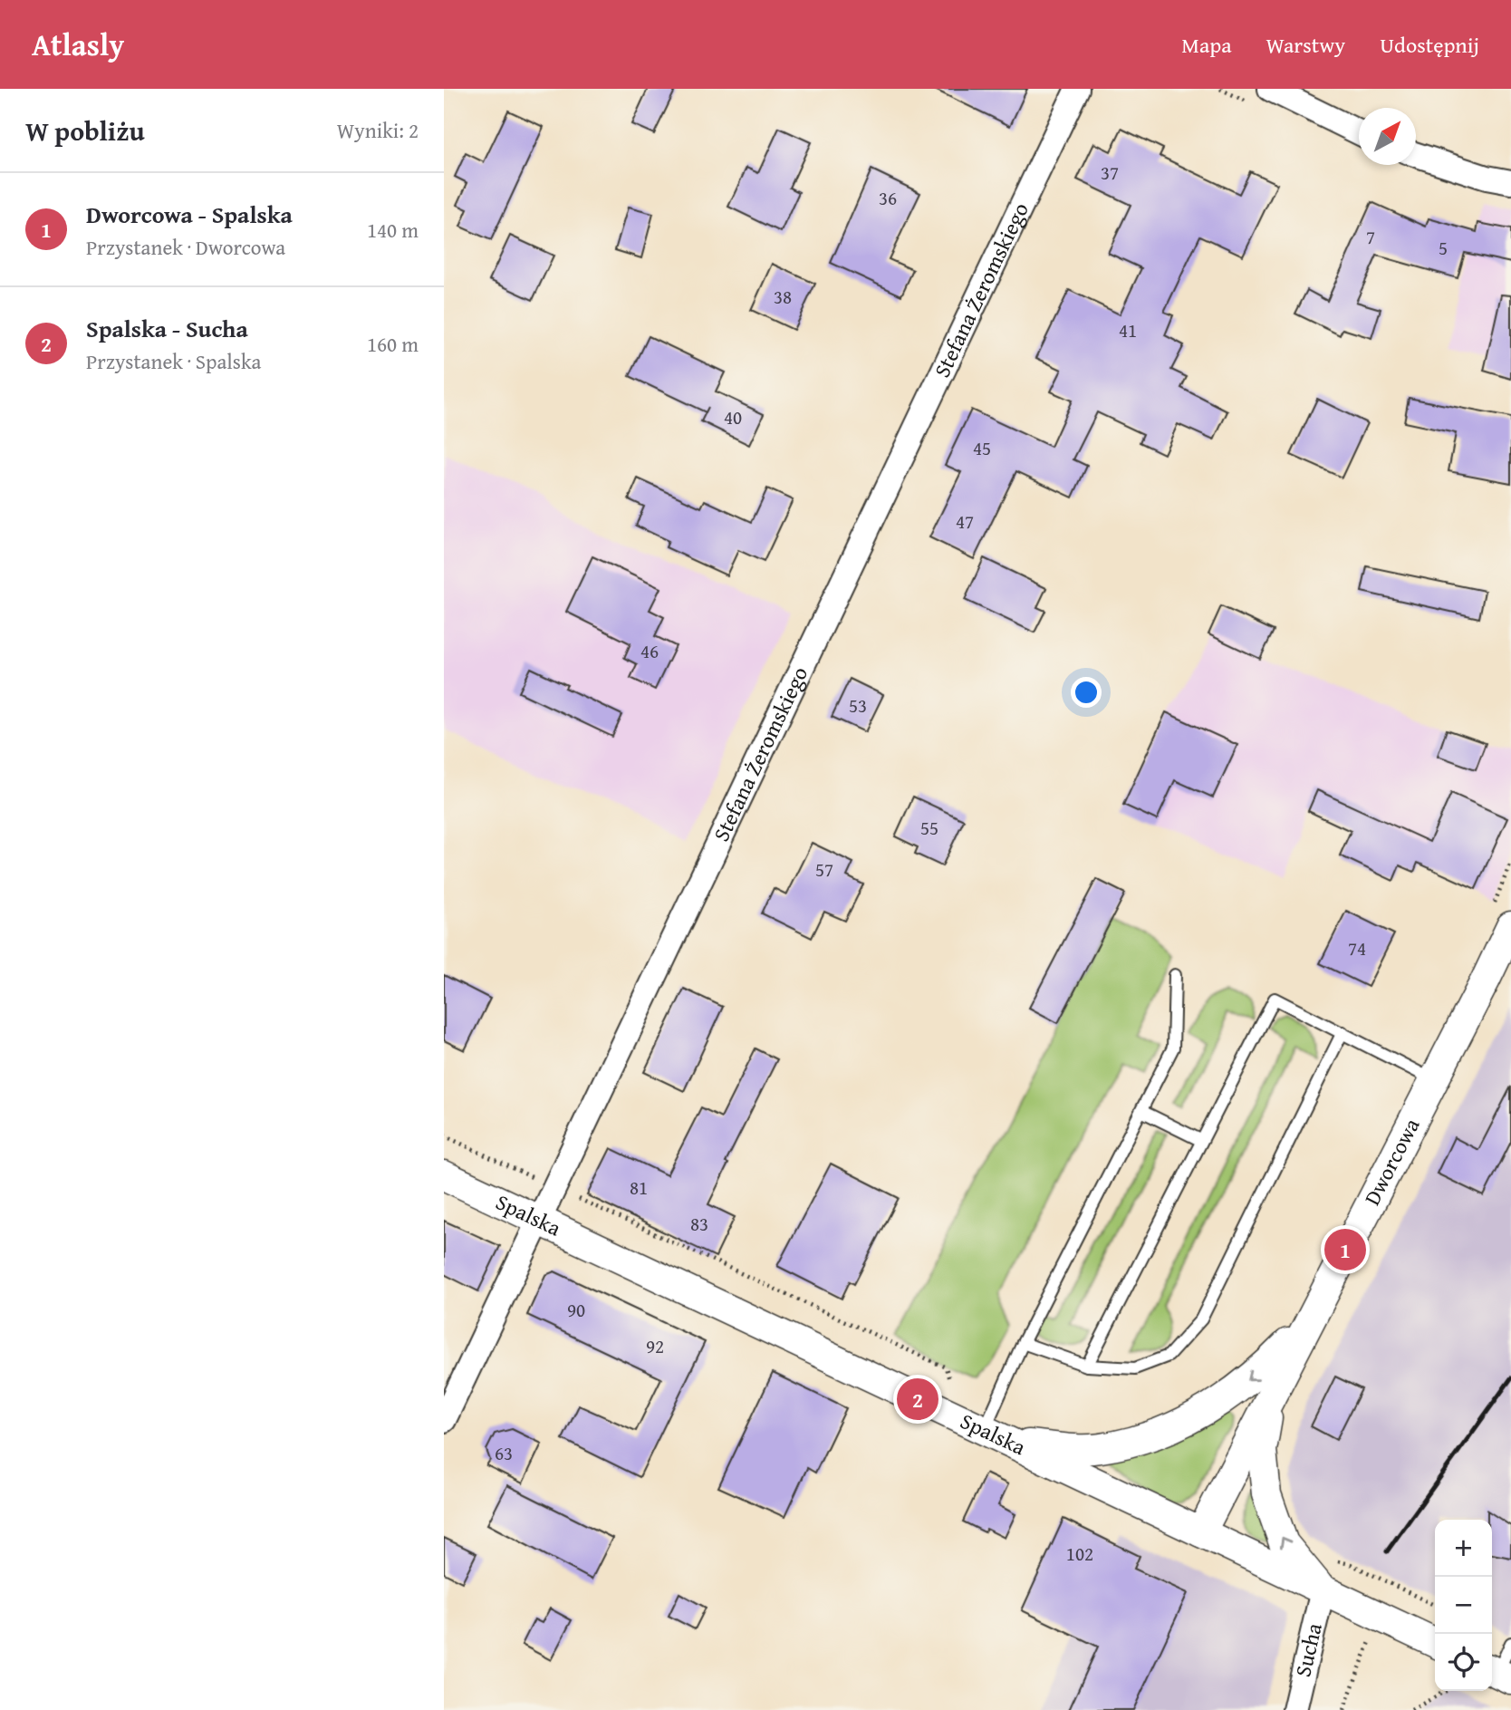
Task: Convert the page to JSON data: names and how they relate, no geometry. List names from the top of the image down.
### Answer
{
  "streets": {
    "street": [
      "Stefana Żeromskiego",
      "Dworcowa",
      "Spalska",
      "Sucha"
    ]
  },
  "crossings": [
    ["Stefana Żeromskiego", "Spalska"],
    ["Dworcowa", "Spalska"],
    ["Spalska", "Sucha"]
  ],
  "house_numbers": [
    "37",
    "36",
    "7",
    "5",
    "38",
    "41",
    "40",
    "45",
    "47",
    "46",
    "53",
    "55",
    "57",
    "74",
    "81",
    "83",
    "90",
    "92",
    "63",
    "102"
  ],
  "north": "top right",
  "page": {
    "header": "Atlasly",
    "nav": ["Mapa", "Warstwy", "Udostępnij"],
    "heading": ["W pobliżu", "Wyniki: 2"],
    "list": [
      {
        "mark": "1",
        "name": "Dworcowa - Spalska",
        "note": "Przystanek · Dworcowa",
        "value": "140 m"
      },
      {
        "mark": "2",
        "name": "Spalska - Sucha",
        "note": "Przystanek · Spalska",
        "value": "160 m"
      }
    ],
    "pins": ["1", "2"],
    "map_buttons": ["+", "−"]
  }
}
